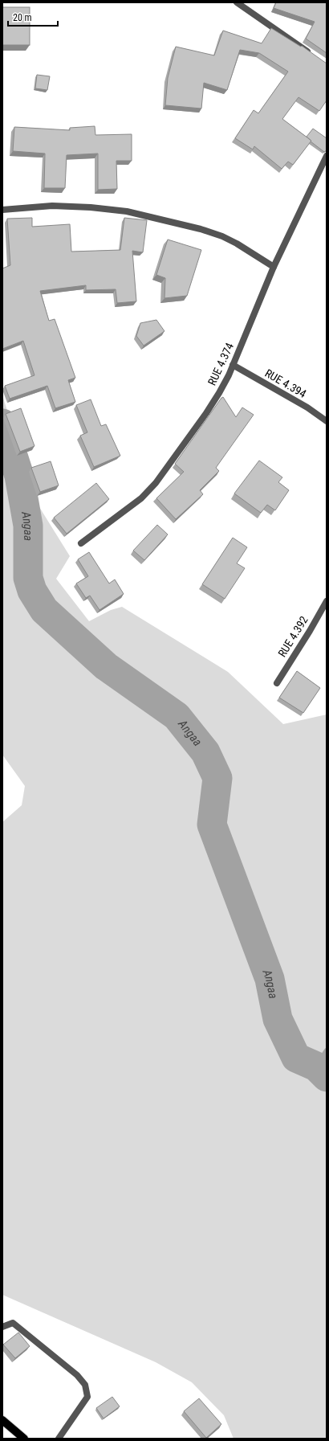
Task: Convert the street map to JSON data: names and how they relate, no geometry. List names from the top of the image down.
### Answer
{
  "streets": {
    "street": ["RUE 4.374", "RUE 4.394", "RUE 4.392"]
  },
  "crossings": [
    ["RUE 4.374", "RUE 4.394"]
  ],
  "water": ["Angaa"],
  "scale_bar": "20 m"
}
